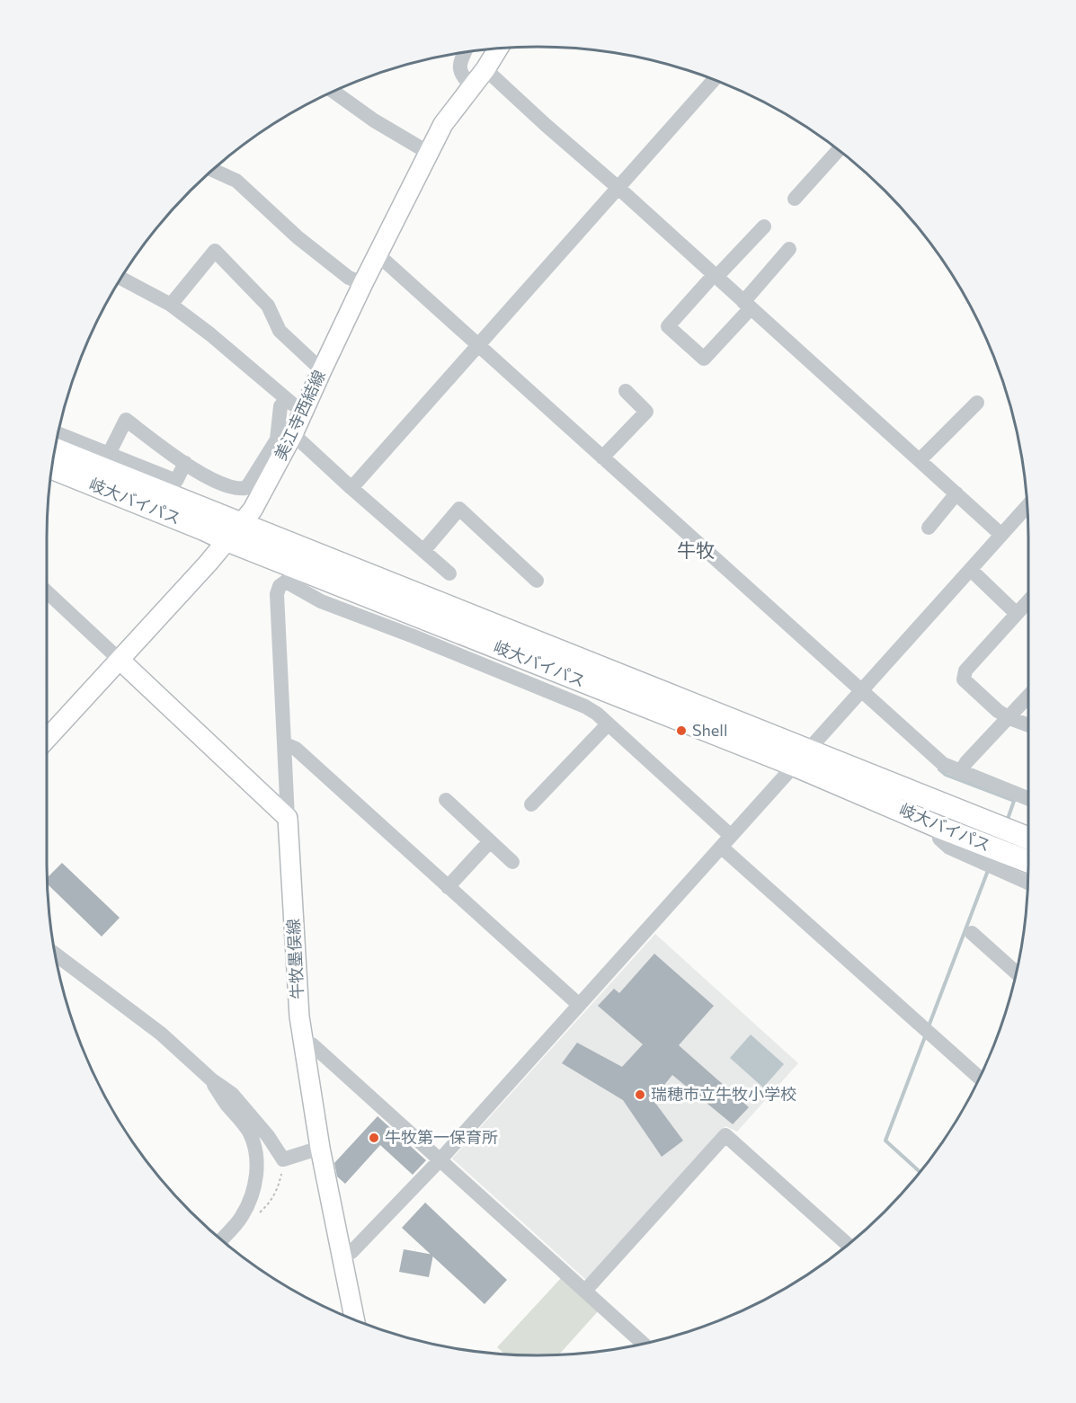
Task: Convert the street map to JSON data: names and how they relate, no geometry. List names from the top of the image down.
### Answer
{
  "streets": {
    "highway": ["岐大バイパス"],
    "main road": ["美江寺西結線", "牛牧墨俣線"]
  },
  "crossings": [
    ["美江寺西結線", "岐大バイパス"]
  ],
  "districts": ["牛牧"],
  "places": ["Shell", "瑞穂市立牛牧小学校", "牛牧第一保育所"]
}
